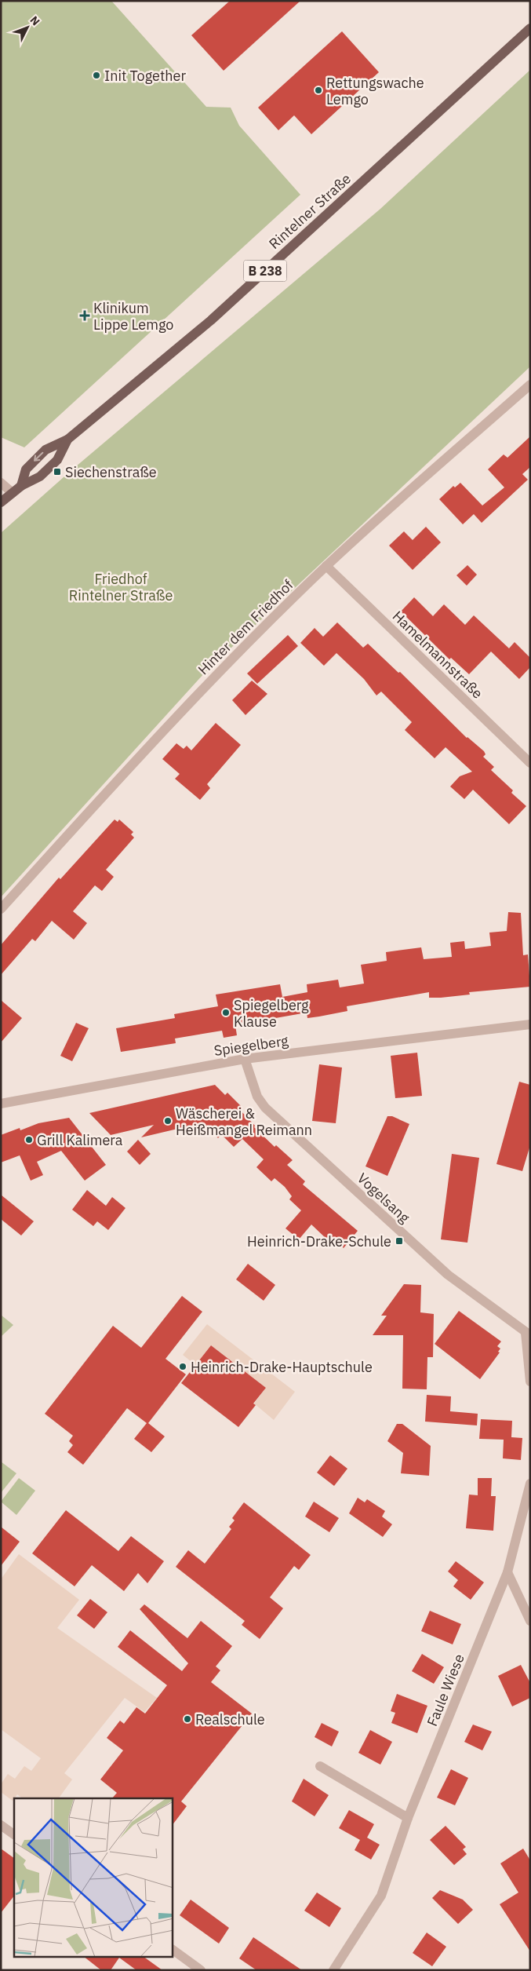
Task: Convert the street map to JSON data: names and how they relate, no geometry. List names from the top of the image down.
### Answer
{
  "streets": {
    "main road": ["Rintelner Straße", "B 238"],
    "street": [
      "Hinter dem Friedhof",
      "Hamelmannstraße",
      "Spiegelberg",
      "Vogelsang",
      "Faule Wiese"
    ]
  },
  "crossings": [
    ["Hinter dem Friedhof", "Hamelmannstraße"],
    ["Spiegelberg", "Vogelsang"]
  ],
  "parks": ["Friedhof Rintelner Straße"],
  "places": {
    "other": [
      "Init Together",
      "Rettungswache Lemgo",
      "Spiegelberg Klause",
      "Wäscherei & Heißmangel Reimann",
      "Grill Kalimera",
      "Heinrich-Drake-Hauptschule",
      "Realschule"
    ],
    "health": ["Klinikum Lippe Lemgo"],
    "transit": ["Siechenstraße", "Heinrich-Drake-Schule"]
  },
  "north": "top right"
}
